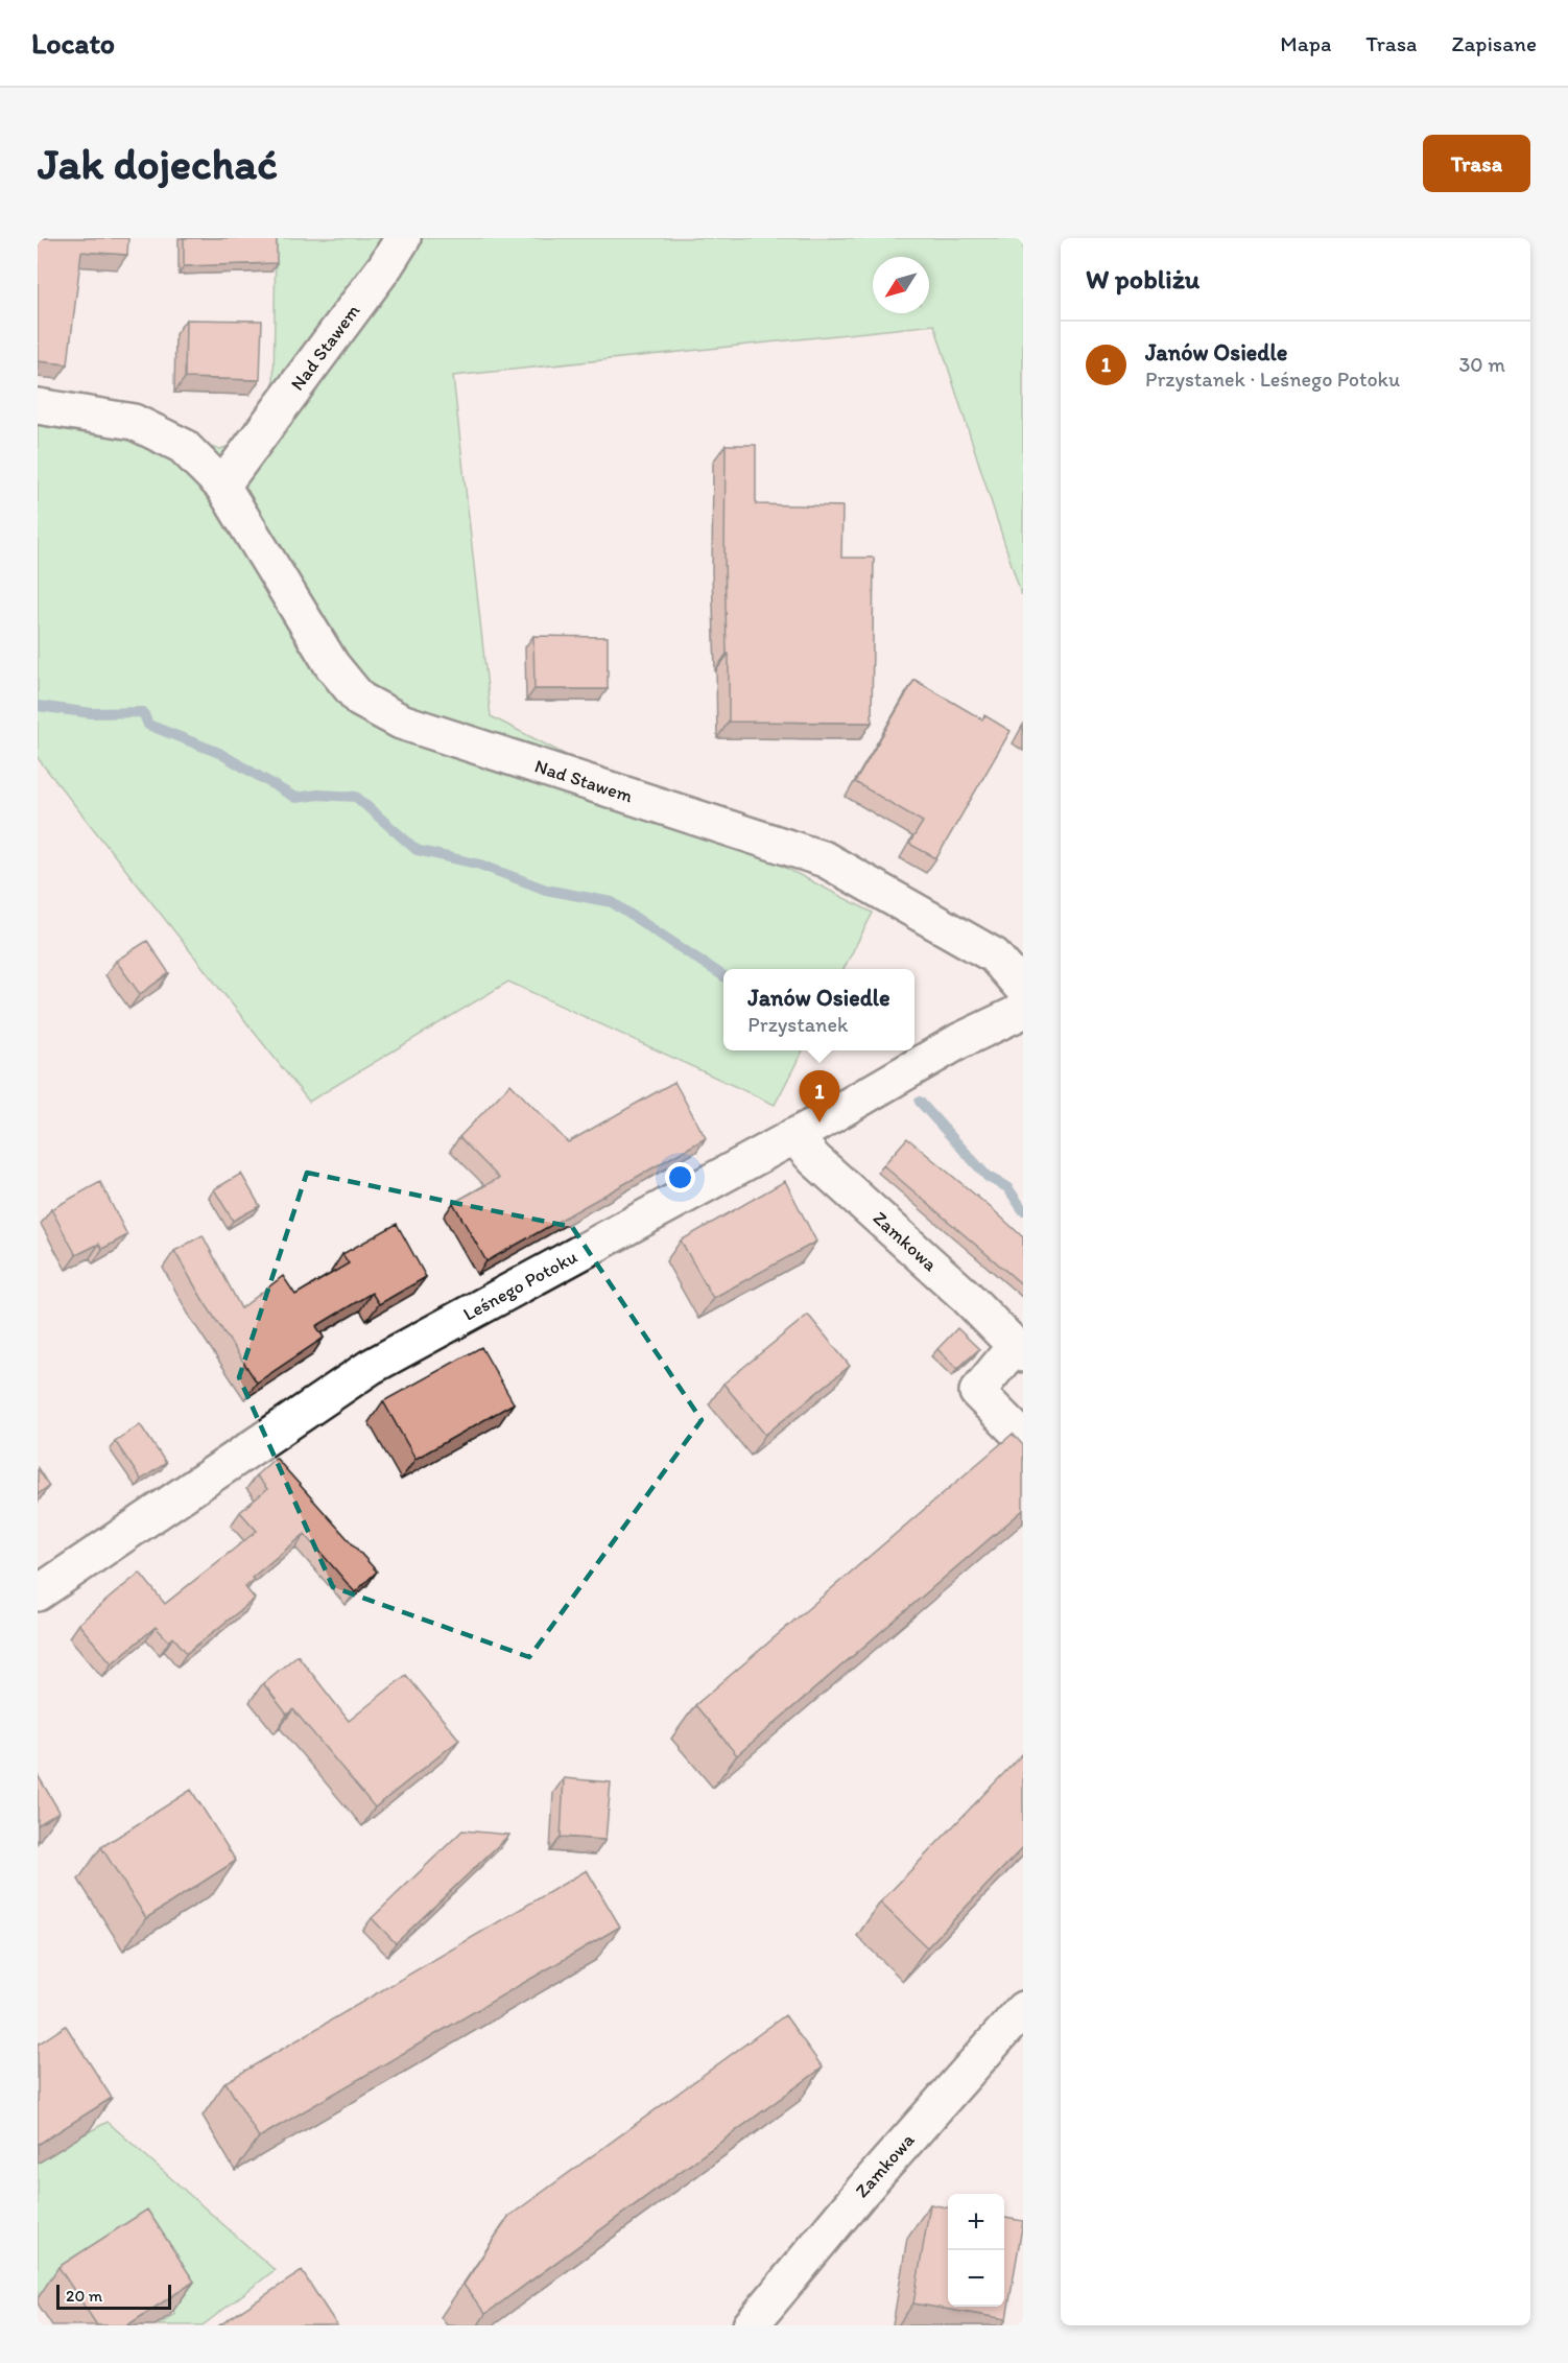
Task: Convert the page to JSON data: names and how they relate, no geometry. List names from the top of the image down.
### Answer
{
  "streets": {
    "street": ["Nad Stawem", "Zamkowa", "Leśnego Potoku"]
  },
  "crossings": [
    ["Zamkowa", "Leśnego Potoku"]
  ],
  "scale_bar": "20 m",
  "north": "bottom left",
  "page": {
    "header": "Locato",
    "nav": ["Mapa", "Trasa", "Zapisane"],
    "buttons": "Trasa",
    "title": "Jak dojechać",
    "heading": "W pobliżu",
    "list": [
      {
        "mark": "1",
        "name": "Janów Osiedle",
        "note": "Przystanek · Leśnego Potoku",
        "value": "30 m"
      }
    ],
    "popup": ["Janów Osiedle", "Przystanek"],
    "pins": "1",
    "map_buttons": ["+", "−"],
    "scale": "20 m"
  }
}
